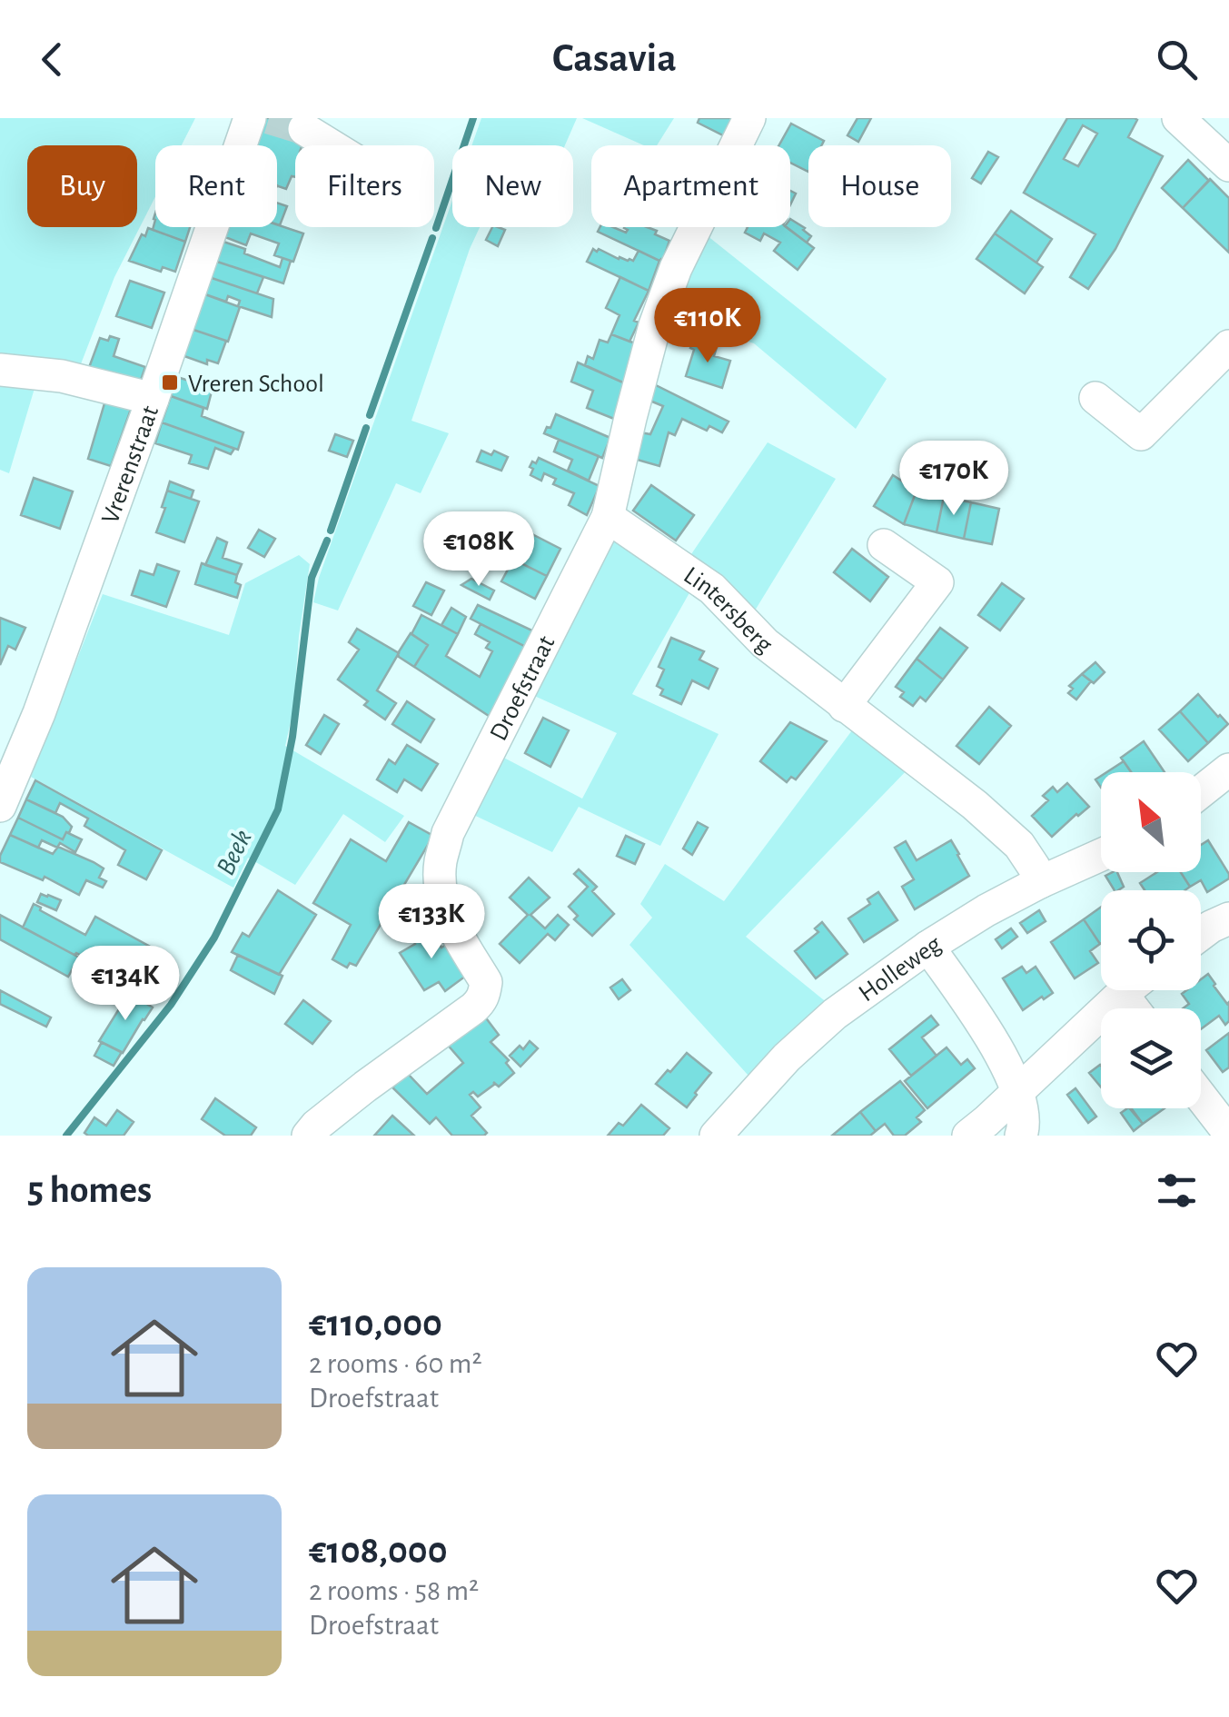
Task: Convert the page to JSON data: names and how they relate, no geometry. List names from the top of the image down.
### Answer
{
  "streets": {
    "street": [
      "Vrerenstraat",
      "Lintersberg",
      "Droefstraat",
      "Holleweg"
    ]
  },
  "crossings": [
    ["Lintersberg", "Droefstraat"],
    ["Lintersberg", "Holleweg"]
  ],
  "water": ["Beek"],
  "places": {
    "transit": ["Vreren School"]
  },
  "north": "top left",
  "page": {
    "header": "Casavia",
    "chip": [
      "Buy",
      "Rent",
      "Filters",
      "New",
      "Apartment",
      "House"
    ],
    "price": [
      "€110K",
      "€170K",
      "€108K",
      "€133K",
      "€134K"
    ],
    "heading": "5 homes",
    "list": [
      {
        "name": "€110,000",
        "note": "2 rooms · 60 m² · Droefstraat"
      },
      {
        "name": "€108,000",
        "note": "2 rooms · 58 m² · Droefstraat"
      }
    ]
  }
}
